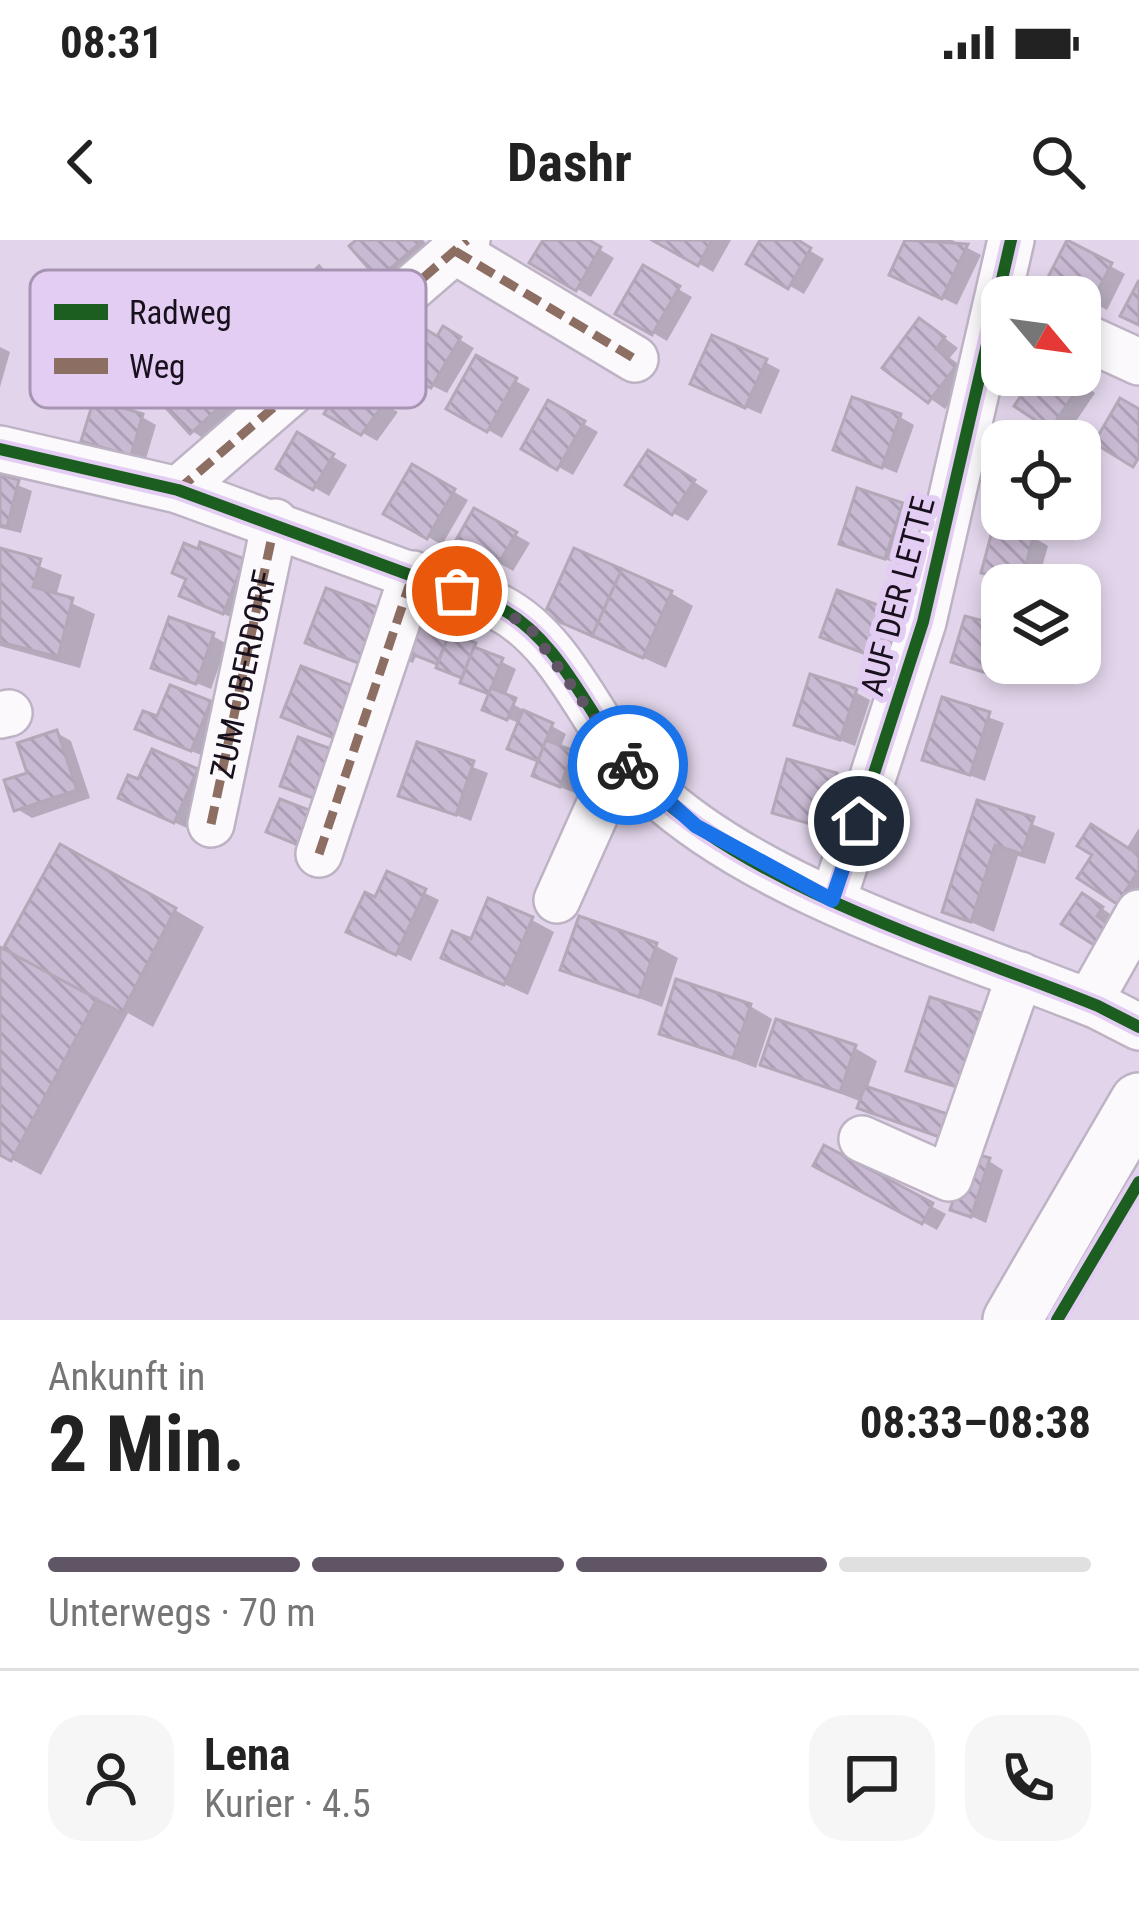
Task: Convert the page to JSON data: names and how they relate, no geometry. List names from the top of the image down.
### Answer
{
  "streets": {
    "street": ["AUF DER LETTE", "ZUM OBERDORF"]
  },
  "crossings": [
    ["AUF DER LETTE", "ZUM OBERDORF"]
  ],
  "legend": ["Radweg", "Weg"],
  "north": "bottom right",
  "page": {
    "status": "08:31",
    "header": "Dashr",
    "heading": ["2 Min.", "Ankunft in", "08:33–08:38"],
    "panel": ["Lena", "Kurier · 4.5"],
    "bar": "Unterwegs · 70 m"
  }
}
